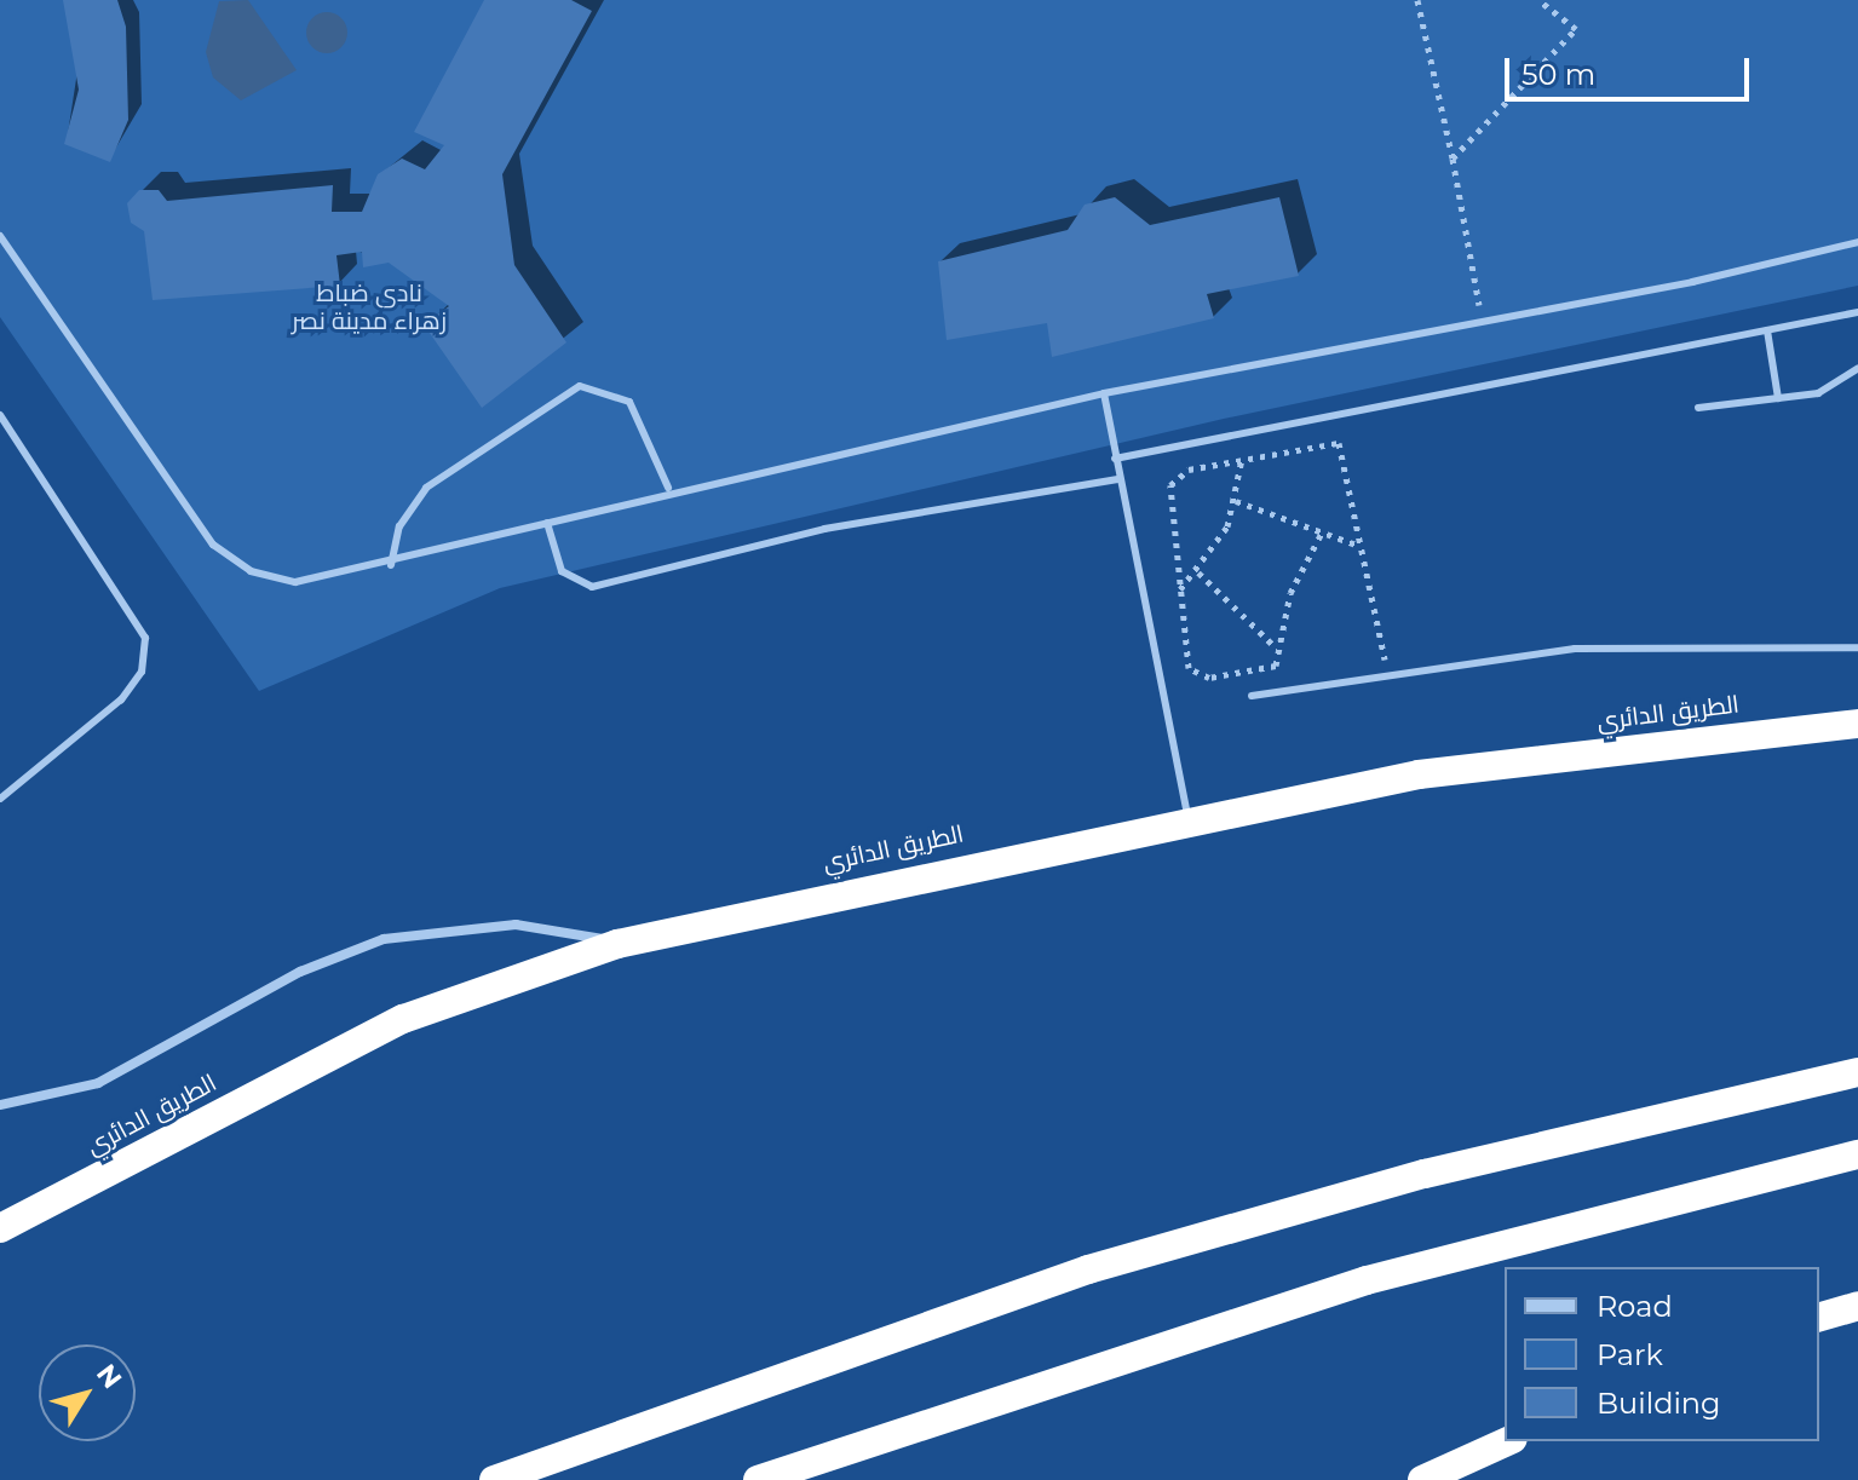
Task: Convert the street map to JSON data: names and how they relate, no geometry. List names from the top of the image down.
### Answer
{
  "streets": {
    "highway": ["الطريق الدائري"]
  },
  "parks": ["نادى ضباط زهراء مدينة نصر"],
  "legend": ["Road", "Park", "Building"],
  "scale_bar": "50 m",
  "north": "top right"
}
